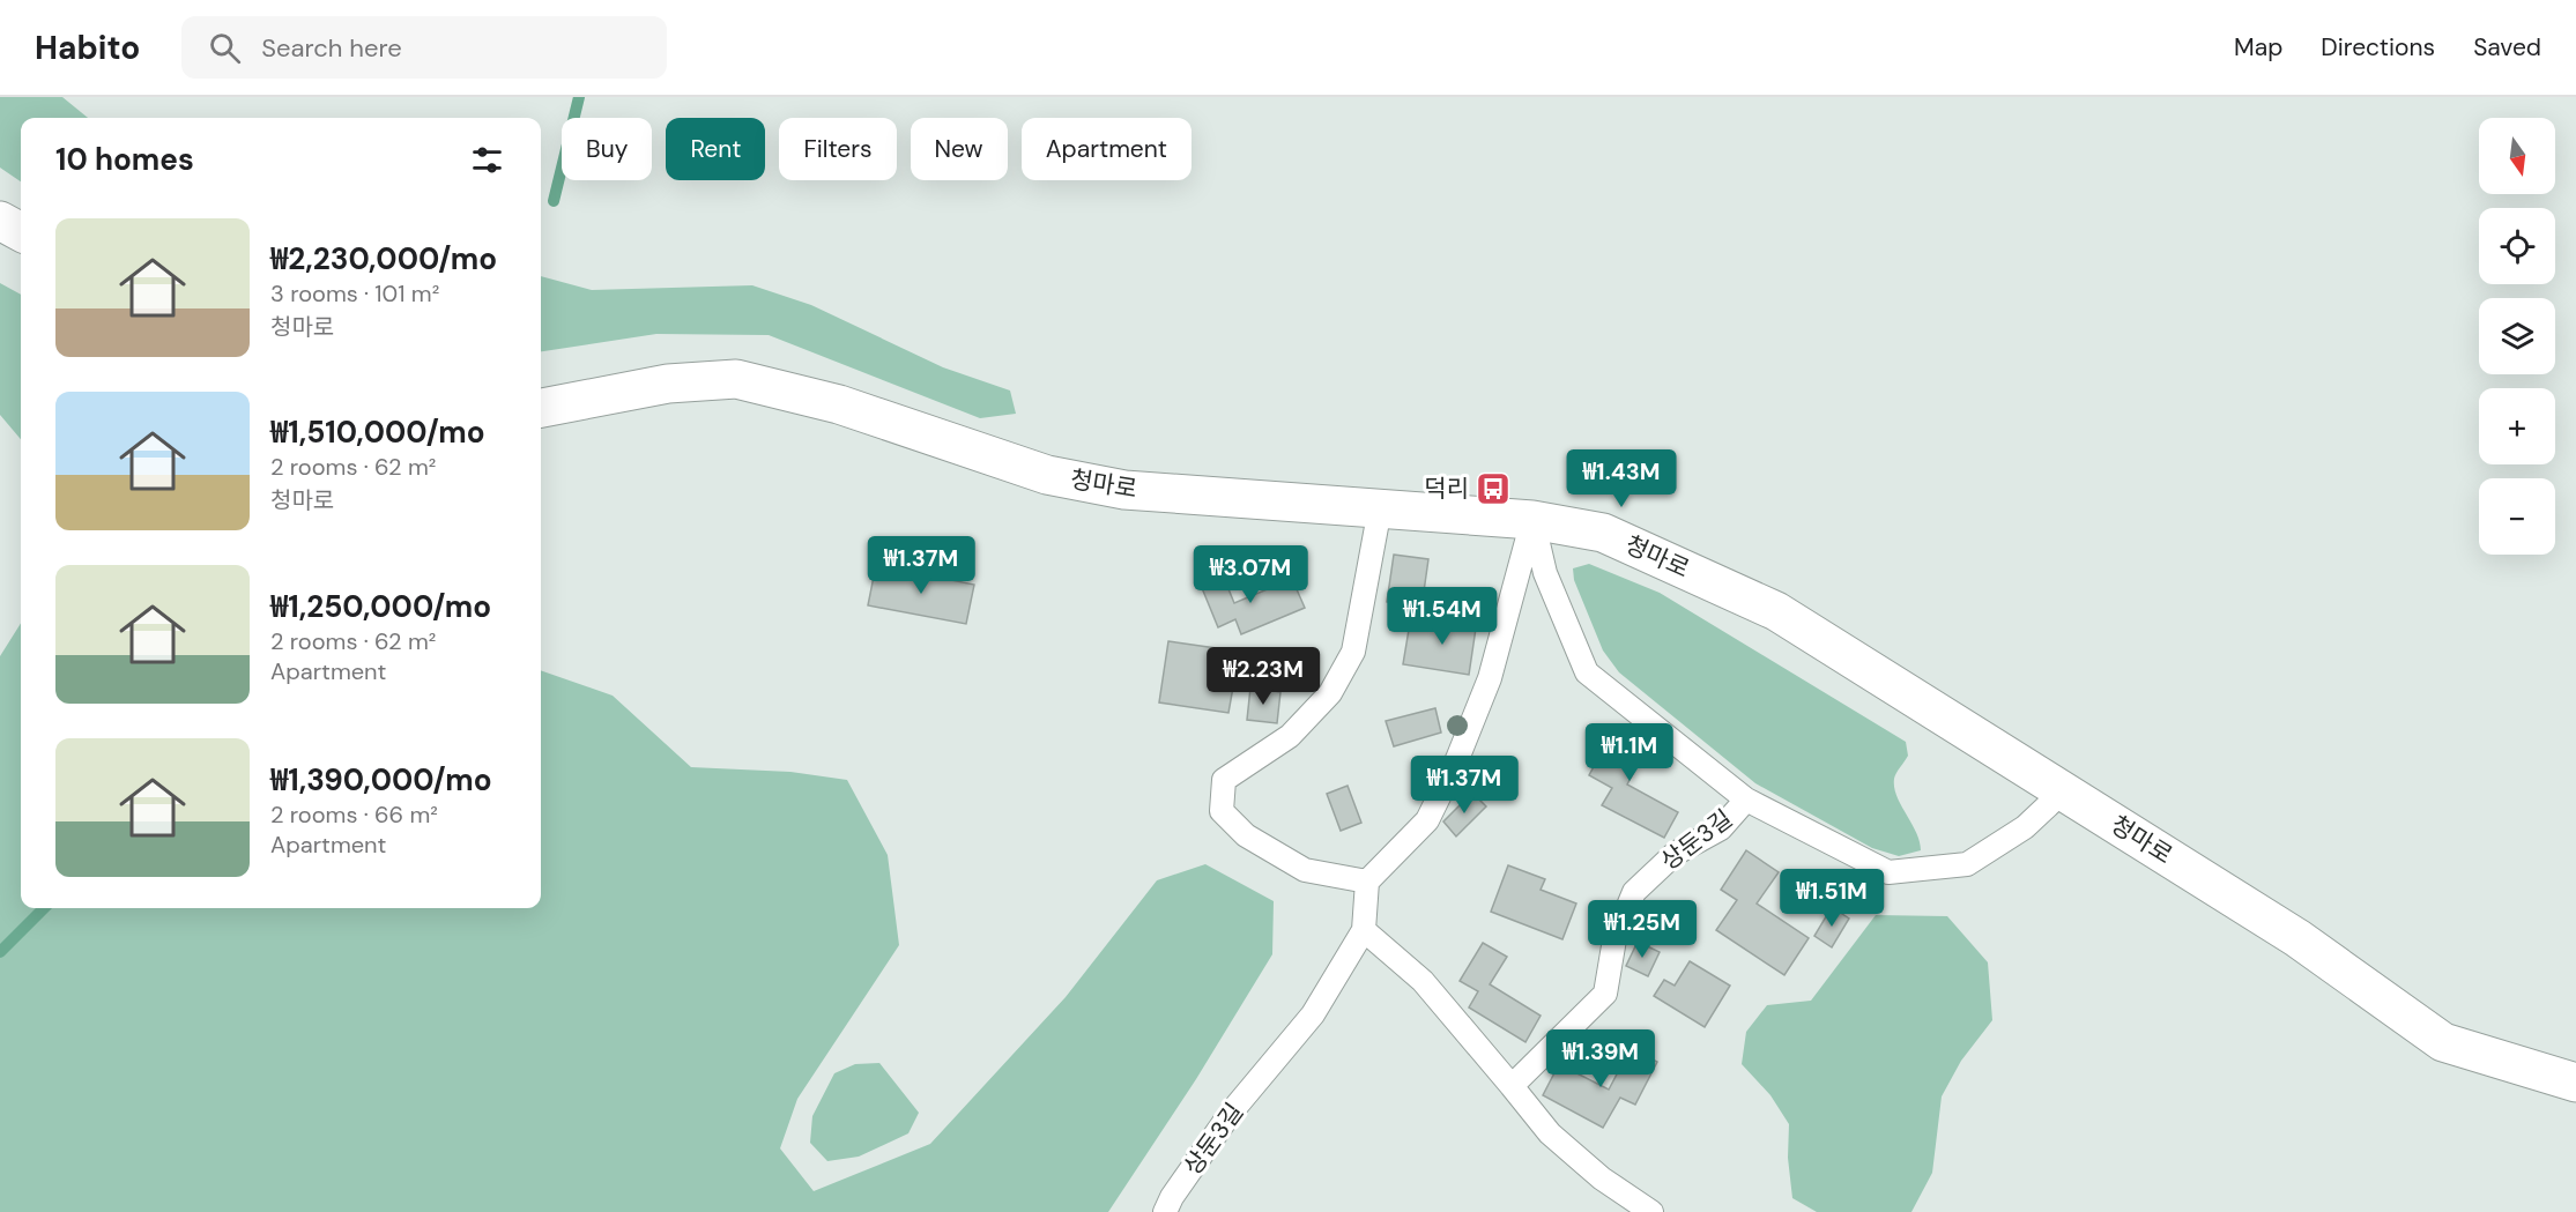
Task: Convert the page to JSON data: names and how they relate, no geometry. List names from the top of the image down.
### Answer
{
  "streets": {
    "street": ["청마로"],
    "lane": ["상둔3길"]
  },
  "crossings": [
    ["청마로", "상둔3길"]
  ],
  "places": {
    "bus stop": ["덕리"]
  },
  "north": "bottom",
  "page": {
    "header": "Habito",
    "search": "Search here",
    "nav": ["Map", "Directions", "Saved"],
    "map_buttons": ["+", "−"],
    "chip": [
      "Buy",
      "Rent",
      "Filters",
      "New",
      "Apartment"
    ],
    "heading": "10 homes",
    "list": [
      {
        "name": "₩2,230,000/mo",
        "note": "3 rooms · 101 m² · 청마로"
      },
      {
        "name": "₩1,510,000/mo",
        "note": "2 rooms · 62 m² · 청마로"
      },
      {
        "name": "₩1,250,000/mo",
        "note": "2 rooms · 62 m² · Apartment"
      },
      {
        "name": "₩1,390,000/mo",
        "note": "2 rooms · 66 m² · Apartment"
      }
    ],
    "price": [
      "₩1.43M",
      "₩1.37M",
      "₩3.07M",
      "₩1.54M",
      "₩2.23M",
      "₩1.1M",
      "₩1.37M",
      "₩1.51M",
      "₩1.25M",
      "₩1.39M"
    ]
  }
}
